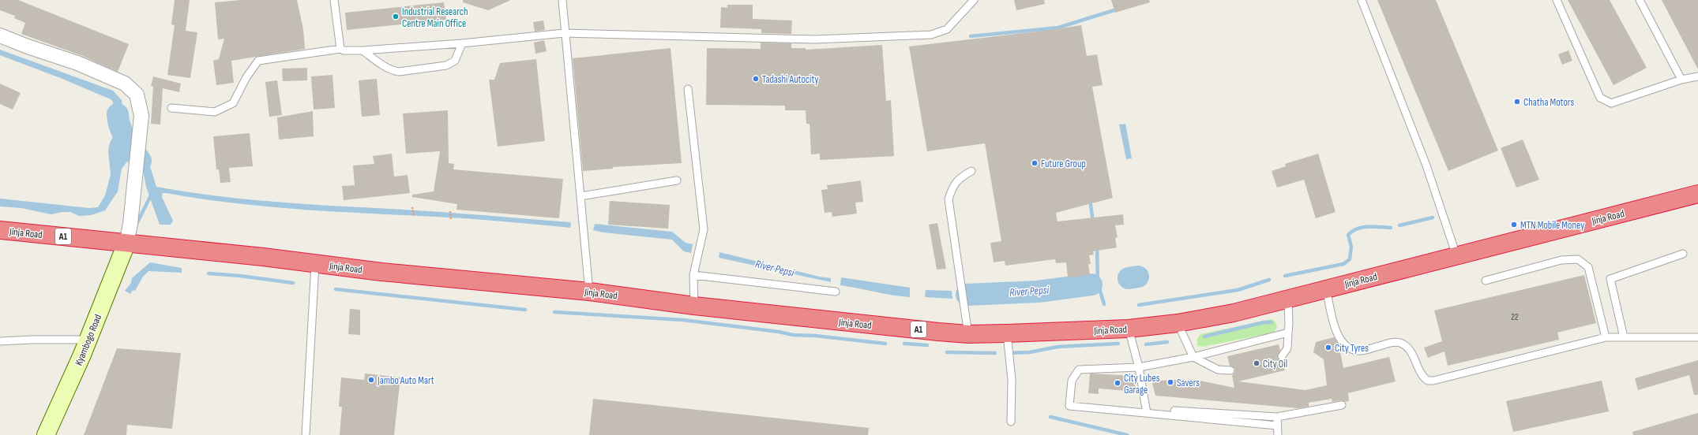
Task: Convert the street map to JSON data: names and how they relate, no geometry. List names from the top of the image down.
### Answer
{
  "streets": {
    "highway": ["Jinja Road", "A1"],
    "street": ["Kyambogo Road"]
  },
  "crossings": [
    ["Jinja Road", "Kyambogo Road"]
  ],
  "water": ["River Pepsi"],
  "places": [
    "Industrial Research Centre Main Office",
    "Tadashi Autocity",
    "Chatha Motors",
    "Future Group",
    "MTN Mobile Money",
    "City Tyres",
    "City Oil",
    "Jambo Auto Mart",
    "Savers",
    "City Lubes Garage"
  ],
  "house_numbers": ["22"]
}
